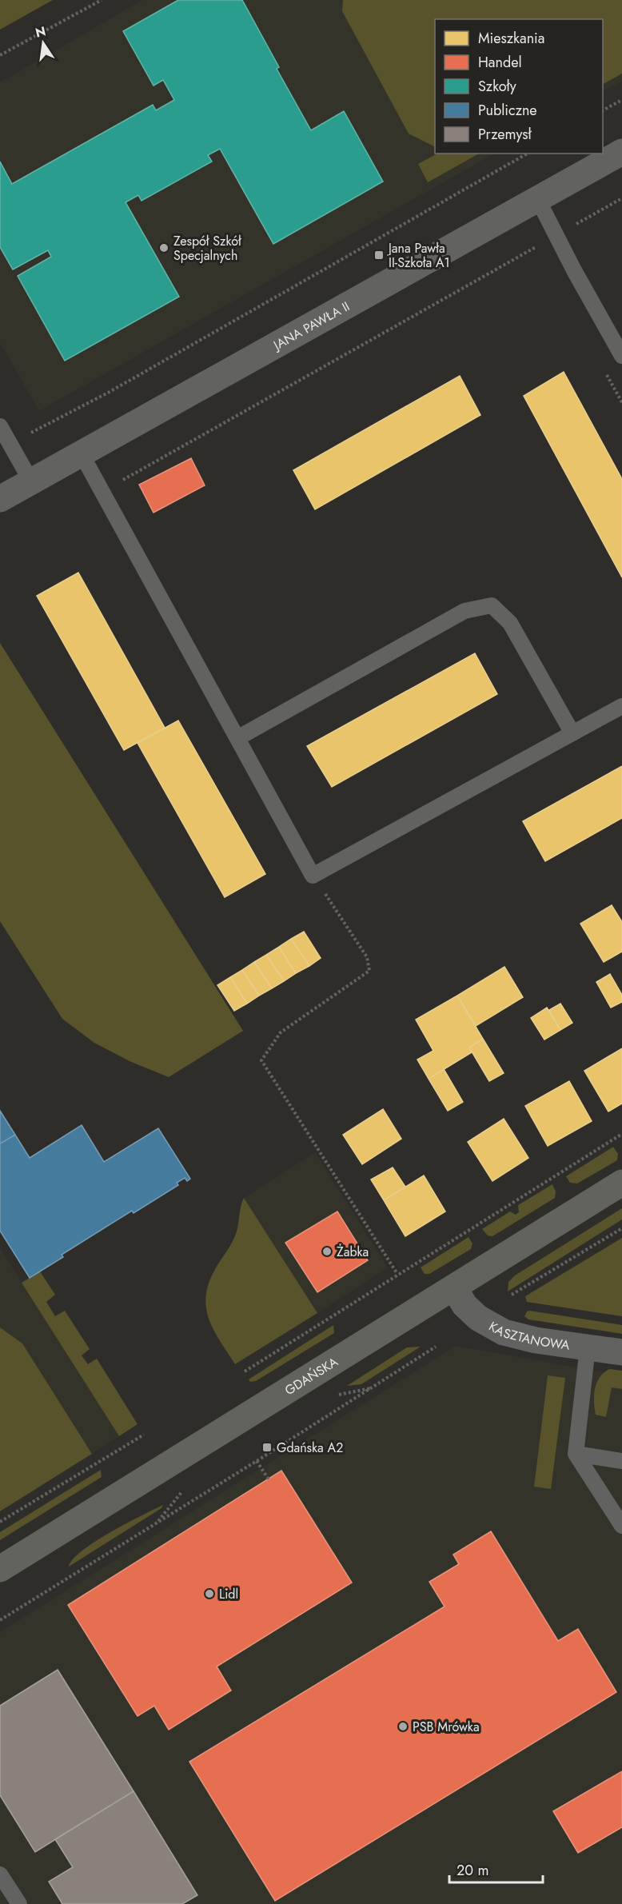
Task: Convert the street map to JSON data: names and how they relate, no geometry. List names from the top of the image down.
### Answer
{
  "streets": {
    "main road": ["GDAŃSKA"],
    "street": ["JANA PAWŁA II", "KASZTANOWA"]
  },
  "crossings": [
    ["KASZTANOWA", "GDAŃSKA"]
  ],
  "places": {
    "other": [
      "Zespół Szkół Specjalnych",
      "Żabka",
      "Lidl",
      "PSB Mrówka"
    ],
    "transit": ["Jana Pawła II-Szkoła A1", "Gdańska A2"]
  },
  "legend": [
    "Mieszkania",
    "Handel",
    "Szkoły",
    "Publiczne",
    "Przemysł"
  ],
  "scale_bar": "20 m",
  "north": "top"
}
